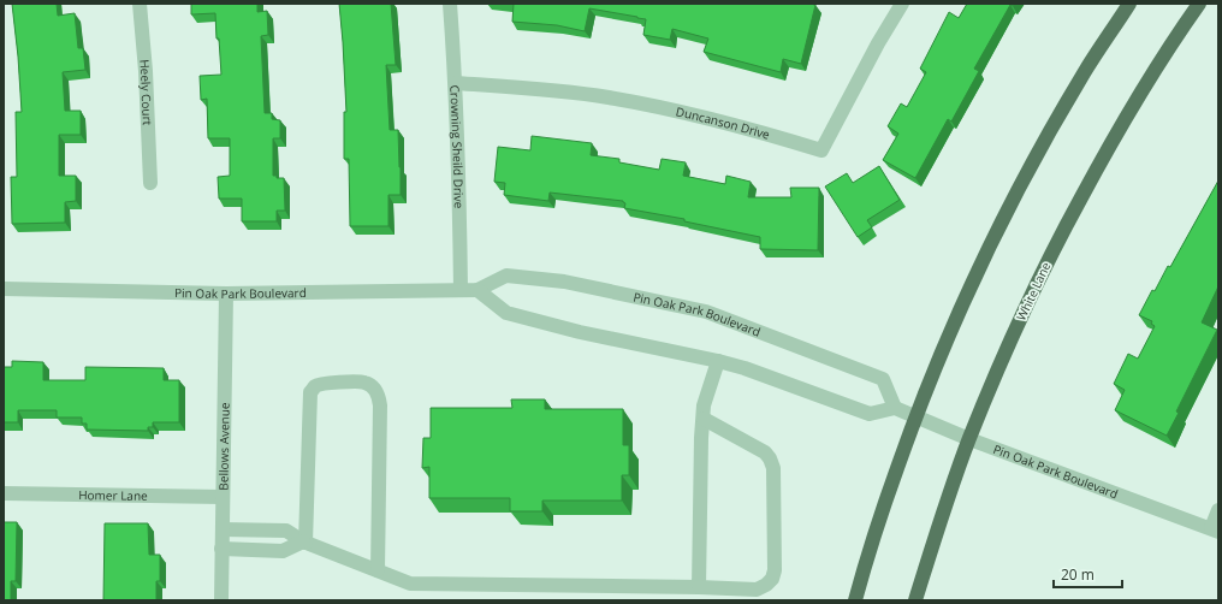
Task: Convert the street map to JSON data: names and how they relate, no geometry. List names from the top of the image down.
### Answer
{
  "streets": {
    "main road": ["White Lane"],
    "street": [
      "Heely Court",
      "Duncanson Drive",
      "Crowning Sheild Drive",
      "Pin Oak Park Boulevard",
      "Bellows Avenue",
      "Homer Lane"
    ]
  },
  "crossings": [
    ["Duncanson Drive", "Crowning Sheild Drive"],
    ["Crowning Sheild Drive", "Pin Oak Park Boulevard"],
    ["White Lane", "Pin Oak Park Boulevard"],
    ["Pin Oak Park Boulevard", "Bellows Avenue"],
    ["Bellows Avenue", "Homer Lane"]
  ],
  "scale_bar": "20 m"
}
